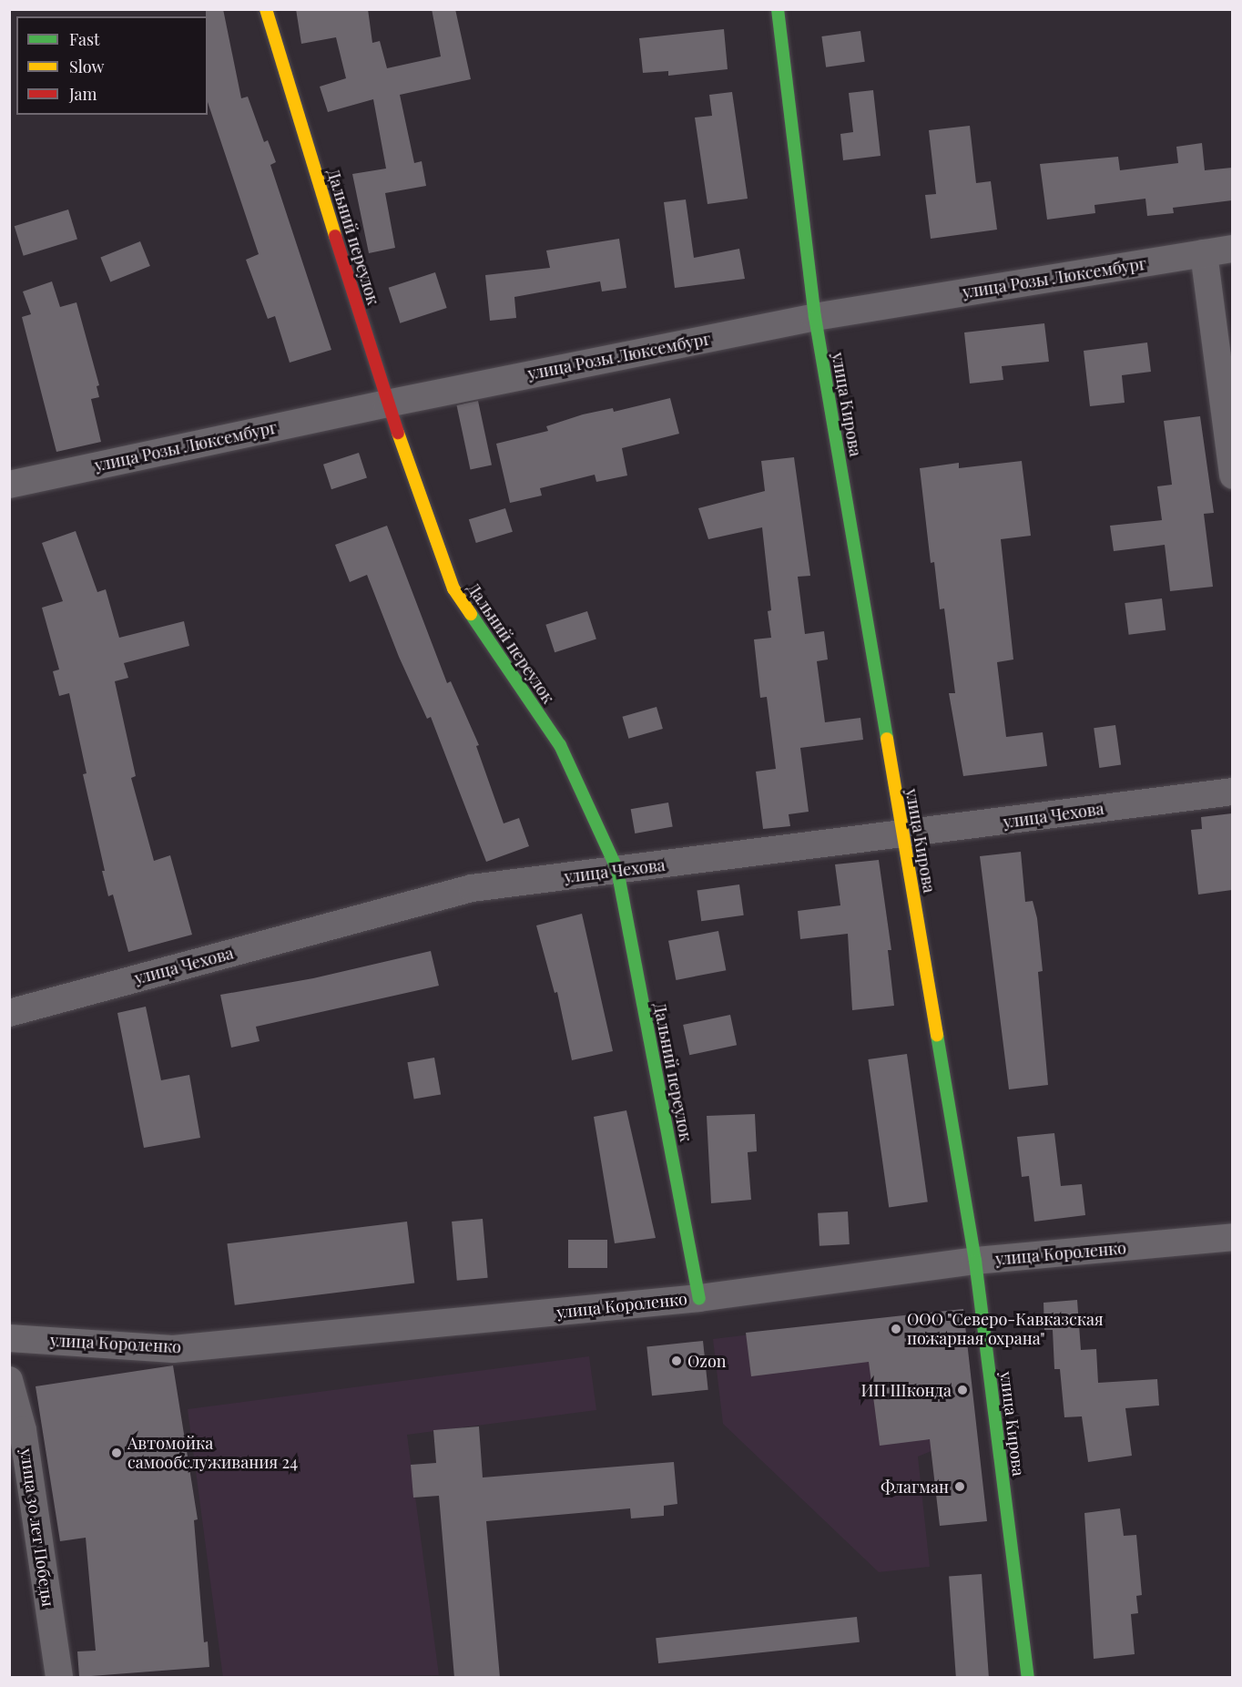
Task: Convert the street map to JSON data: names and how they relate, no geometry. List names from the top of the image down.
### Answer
{
  "streets": {
    "street": [
      "Дальний переулок",
      "улица Розы Люксембург",
      "улица Кирова",
      "улица Чехова",
      "улица Короленко",
      "улица 30 лет Победы"
    ]
  },
  "crossings": [
    ["Дальний переулок", "улица Розы Люксембург"],
    ["Дальний переулок", "улица Чехова"],
    ["Дальний переулок", "улица Короленко"],
    ["улица Розы Люксембург", "улица Кирова"],
    ["улица Кирова", "улица Чехова"],
    ["улица Кирова", "улица Короленко"]
  ],
  "places": [
    "ООО \"Северо-Кавказская пожарная охрана\"",
    "Ozon",
    "ИП Шконда",
    "Автомойка самообслуживания 24",
    "Флагман"
  ],
  "legend": ["Fast", "Slow", "Jam"]
}
